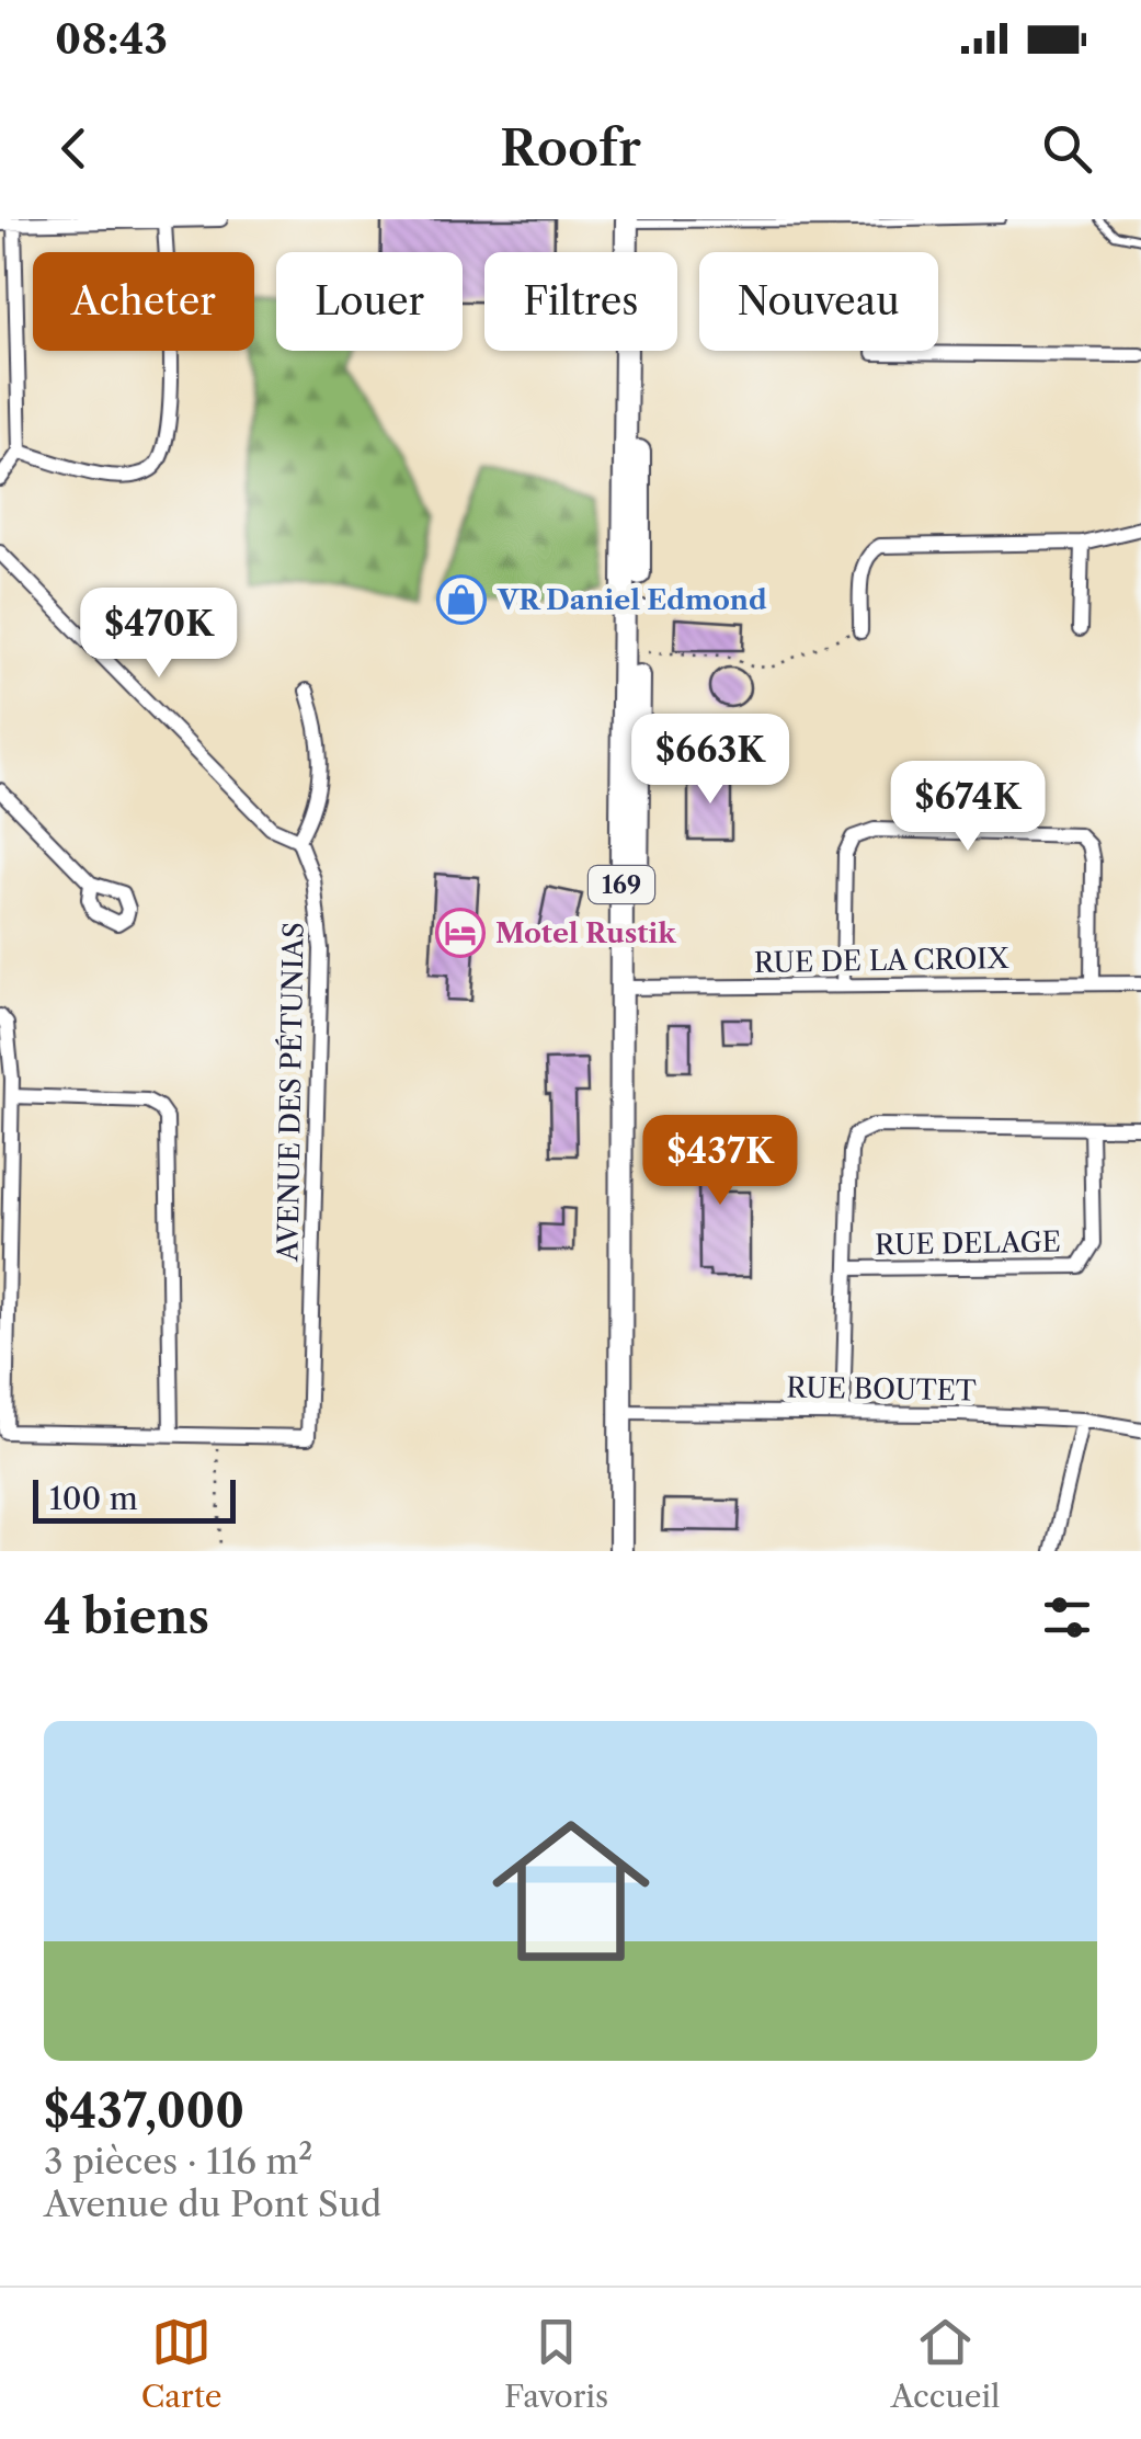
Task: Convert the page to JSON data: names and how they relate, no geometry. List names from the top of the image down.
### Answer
{
  "streets": {
    "main road": ["169"],
    "street": [
      "RUE DE LA CROIX",
      "AVENUE DES PÉTUNIAS",
      "RUE DELAGE",
      "RUE BOUTET"
    ]
  },
  "crossings": [
    ["169", "RUE DE LA CROIX"],
    ["169", "RUE BOUTET"]
  ],
  "places": {
    "shop": ["VR Daniel Edmond"],
    "hotel": ["Motel Rustik"]
  },
  "scale_bar": "100 m",
  "page": {
    "status": "08:43",
    "header": "Roofr",
    "chip": [
      "Acheter",
      "Louer",
      "Filtres",
      "Nouveau"
    ],
    "price": [
      "$470K",
      "$663K",
      "$674K",
      "$437K"
    ],
    "scale": "100 m",
    "heading": "4 biens",
    "list": [
      {
        "name": "$437,000",
        "note": "3 pièces · 116 m² · Avenue du Pont Sud"
      }
    ],
    "tabs": ["Carte", "Favoris", "Accueil"]
  }
}
